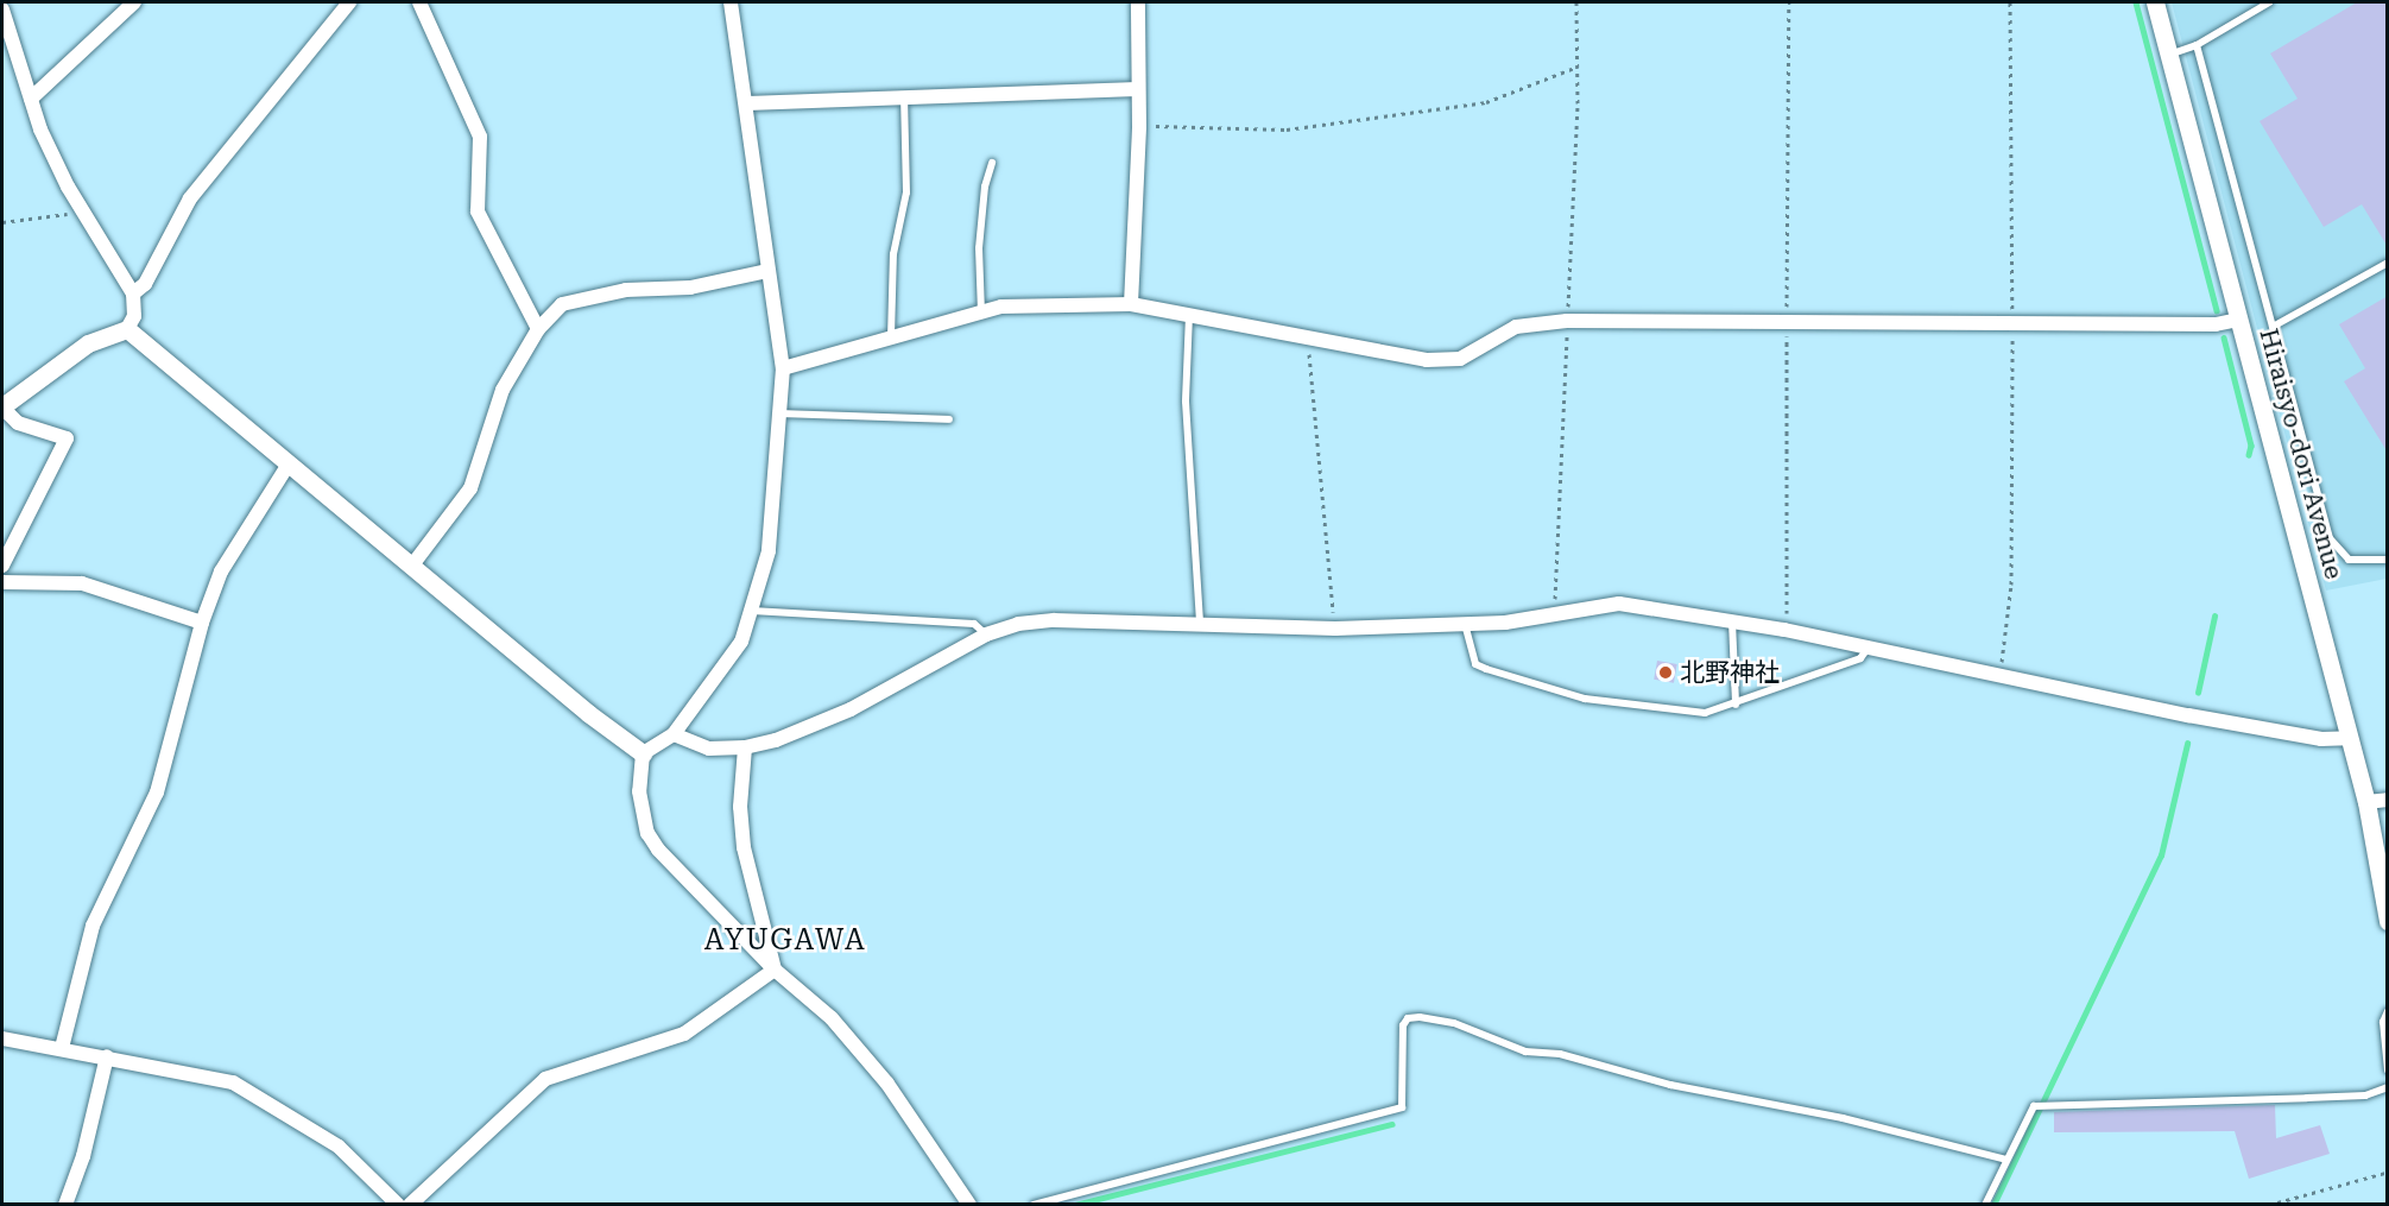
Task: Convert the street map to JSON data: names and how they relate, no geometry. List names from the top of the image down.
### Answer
{
  "streets": {
    "street": ["Hiraisyo-dori Avenue"]
  },
  "districts": ["AYUGAWA"],
  "places": ["北野神社"]
}
